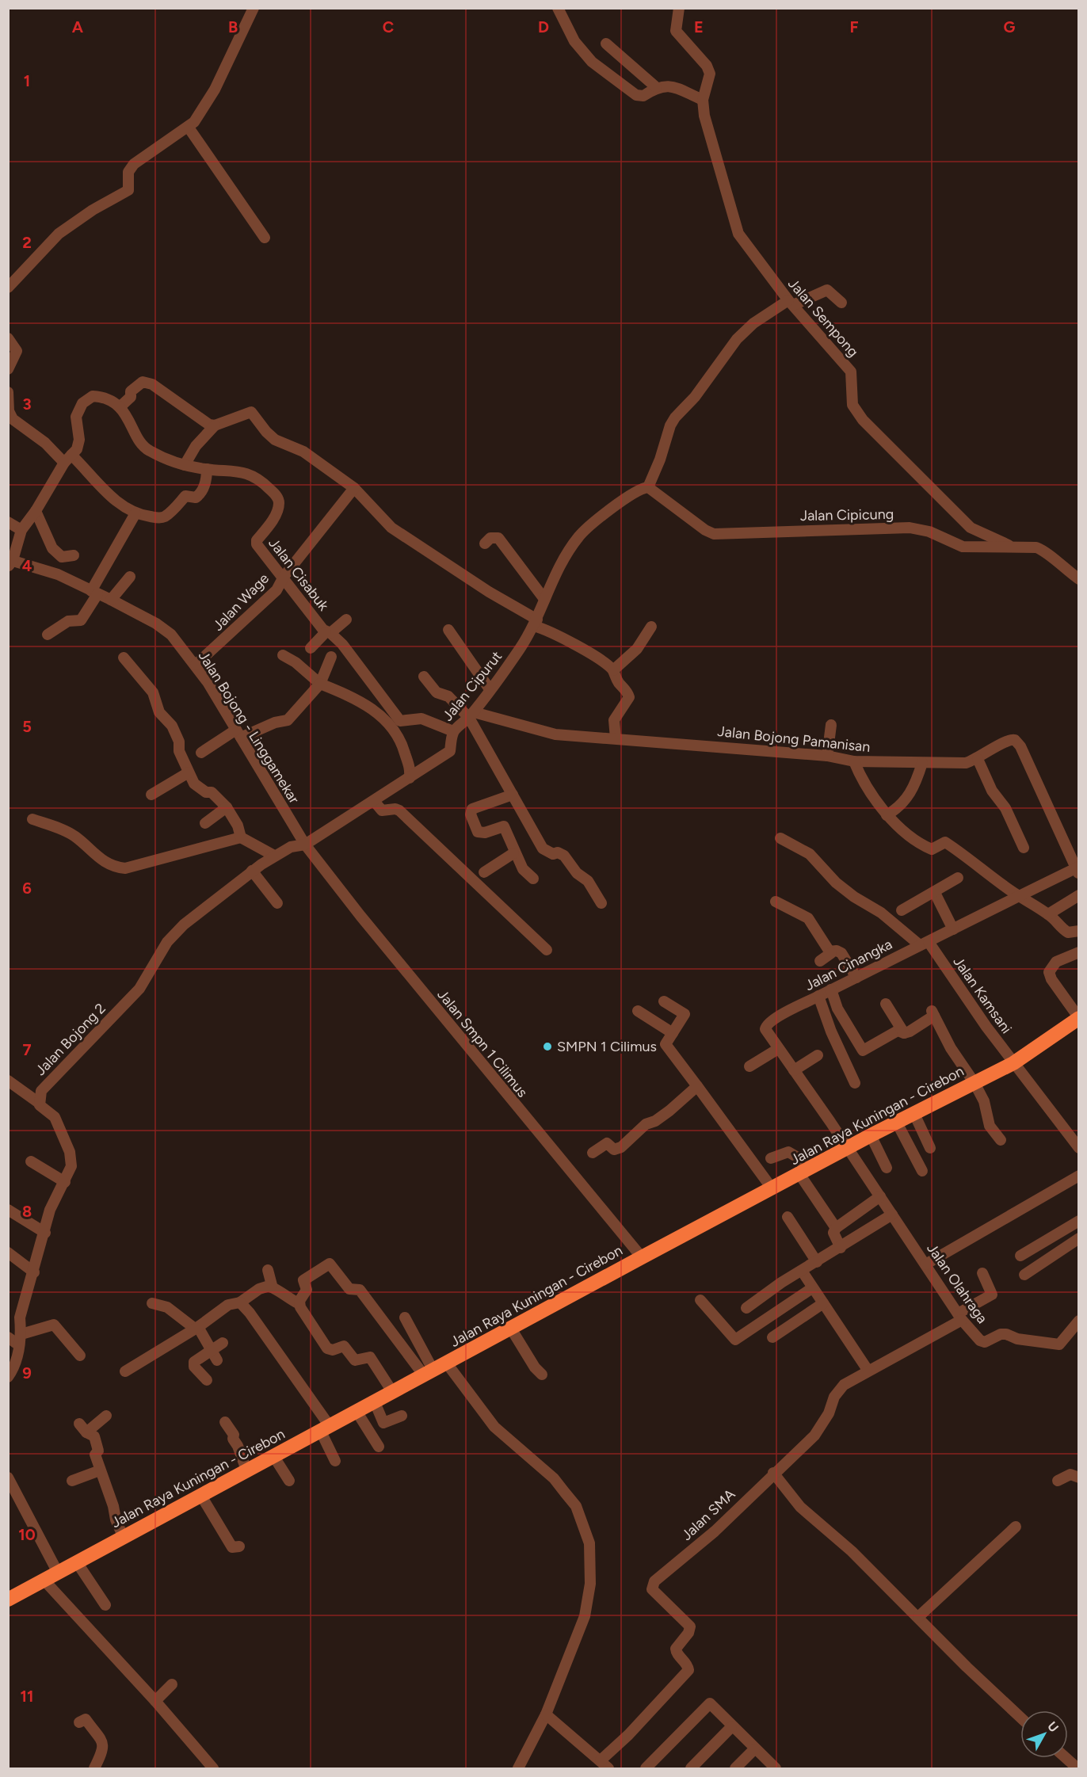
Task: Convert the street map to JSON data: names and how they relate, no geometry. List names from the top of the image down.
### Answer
{
  "streets": {
    "highway": ["Jalan Raya Kuningan - Cirebon"],
    "street": [
      "Jalan Sempong",
      "Jalan Cipicung",
      "Jalan Cisabuk",
      "Jalan Wage",
      "Jalan Cipurut",
      "Jalan Bojong - Linggamekar",
      "Jalan Bojong Pamanisan",
      "Jalan Cinangka",
      "Jalan Kamsani",
      "Jalan Bojong 2",
      "Jalan Smpn 1 Cilimus",
      "Jalan Olahraga",
      "Jalan SMA"
    ]
  },
  "crossings": [
    ["Jalan Sempong", "Jalan Cipicung"],
    ["Jalan Cipicung", "Jalan Cipurut"],
    ["Jalan Cisabuk", "Jalan Wage"],
    ["Jalan Cisabuk", "Jalan Cipurut"],
    ["Jalan Wage", "Jalan Bojong - Linggamekar"],
    ["Jalan Cipurut", "Jalan Bojong - Linggamekar"],
    ["Jalan Cipurut", "Jalan Bojong Pamanisan"],
    ["Jalan Cipurut", "Jalan Bojong 2"],
    ["Jalan Cipurut", "Jalan Smpn 1 Cilimus"],
    ["Jalan Bojong - Linggamekar", "Jalan Bojong 2"],
    ["Jalan Bojong - Linggamekar", "Jalan Smpn 1 Cilimus"],
    ["Jalan Bojong Pamanisan", "Jalan Cinangka"],
    ["Jalan Cinangka", "Jalan Kamsani"],
    ["Jalan Cinangka", "Jalan Raya Kuningan - Cirebon"],
    ["Jalan Cinangka", "Jalan Olahraga"],
    ["Jalan Kamsani", "Jalan Raya Kuningan - Cirebon"],
    ["Jalan Bojong 2", "Jalan Smpn 1 Cilimus"],
    ["Jalan Smpn 1 Cilimus", "Jalan Raya Kuningan - Cirebon"],
    ["Jalan Raya Kuningan - Cirebon", "Jalan Olahraga"],
    ["Jalan Olahraga", "Jalan SMA"]
  ],
  "places": ["SMPN 1 Cilimus"],
  "north": "top right",
  "grid": {
    "columns": [
      "A",
      "B",
      "C",
      "D",
      "E",
      "F",
      "G"
    ],
    "rows": [
      "1",
      "2",
      "3",
      "4",
      "5",
      "6",
      "7",
      "8",
      "9",
      "10",
      "11"
    ]
  }
}
